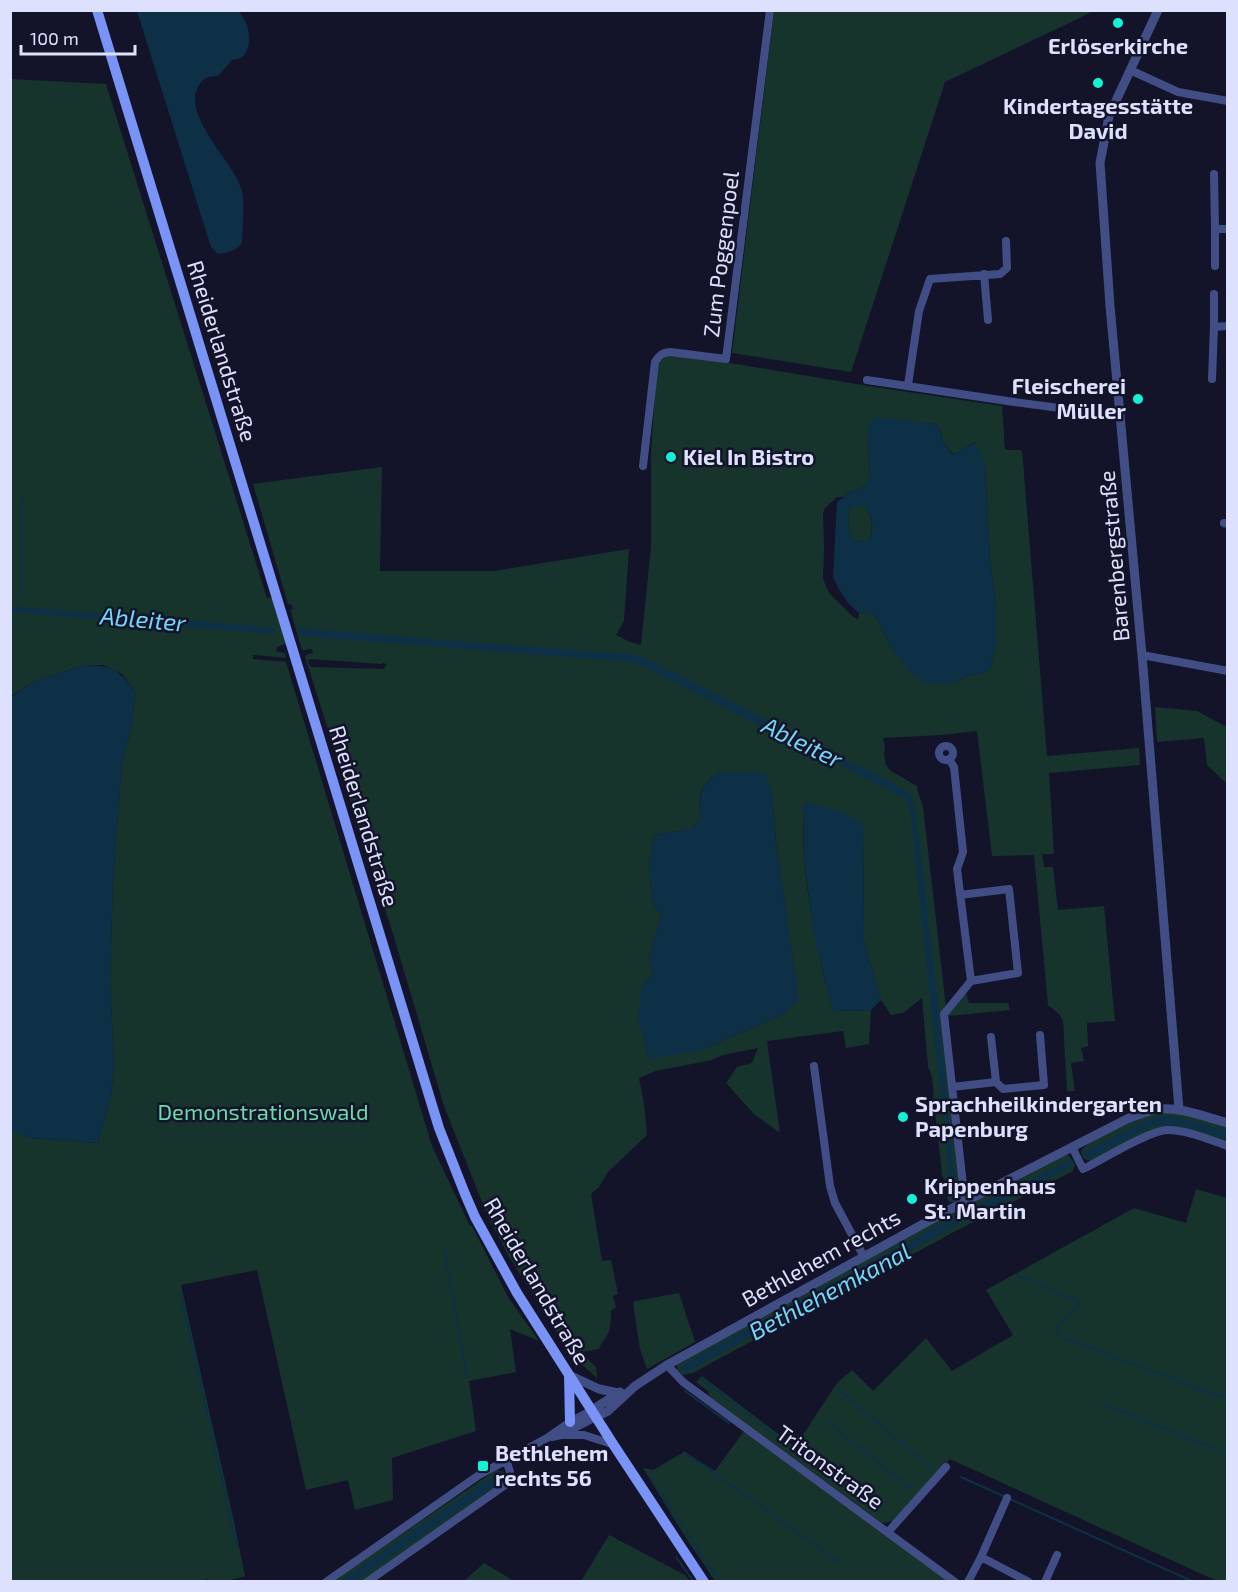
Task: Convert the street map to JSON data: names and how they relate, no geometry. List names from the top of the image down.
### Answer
{
  "streets": {
    "main road": ["Rheiderlandstraße"],
    "street": [
      "Zum Poggenpoel",
      "Barenbergstraße",
      "Bethlehem rechts",
      "Tritonstraße"
    ]
  },
  "crossings": [
    ["Rheiderlandstraße", "Bethlehem rechts"],
    ["Barenbergstraße", "Bethlehem rechts"],
    ["Bethlehem rechts", "Tritonstraße"]
  ],
  "water": ["Ableiter", "Bethlehemkanal"],
  "parks": ["Demonstrationswald"],
  "places": {
    "other": [
      "Erlöserkirche",
      "Kindertagesstätte David",
      "Fleischerei Müller",
      "Kiel In Bistro",
      "Sprachheilkindergarten Papenburg",
      "Krippenhaus St. Martin"
    ],
    "transit": ["Bethlehem rechts 56"]
  },
  "scale_bar": "100 m"
}
